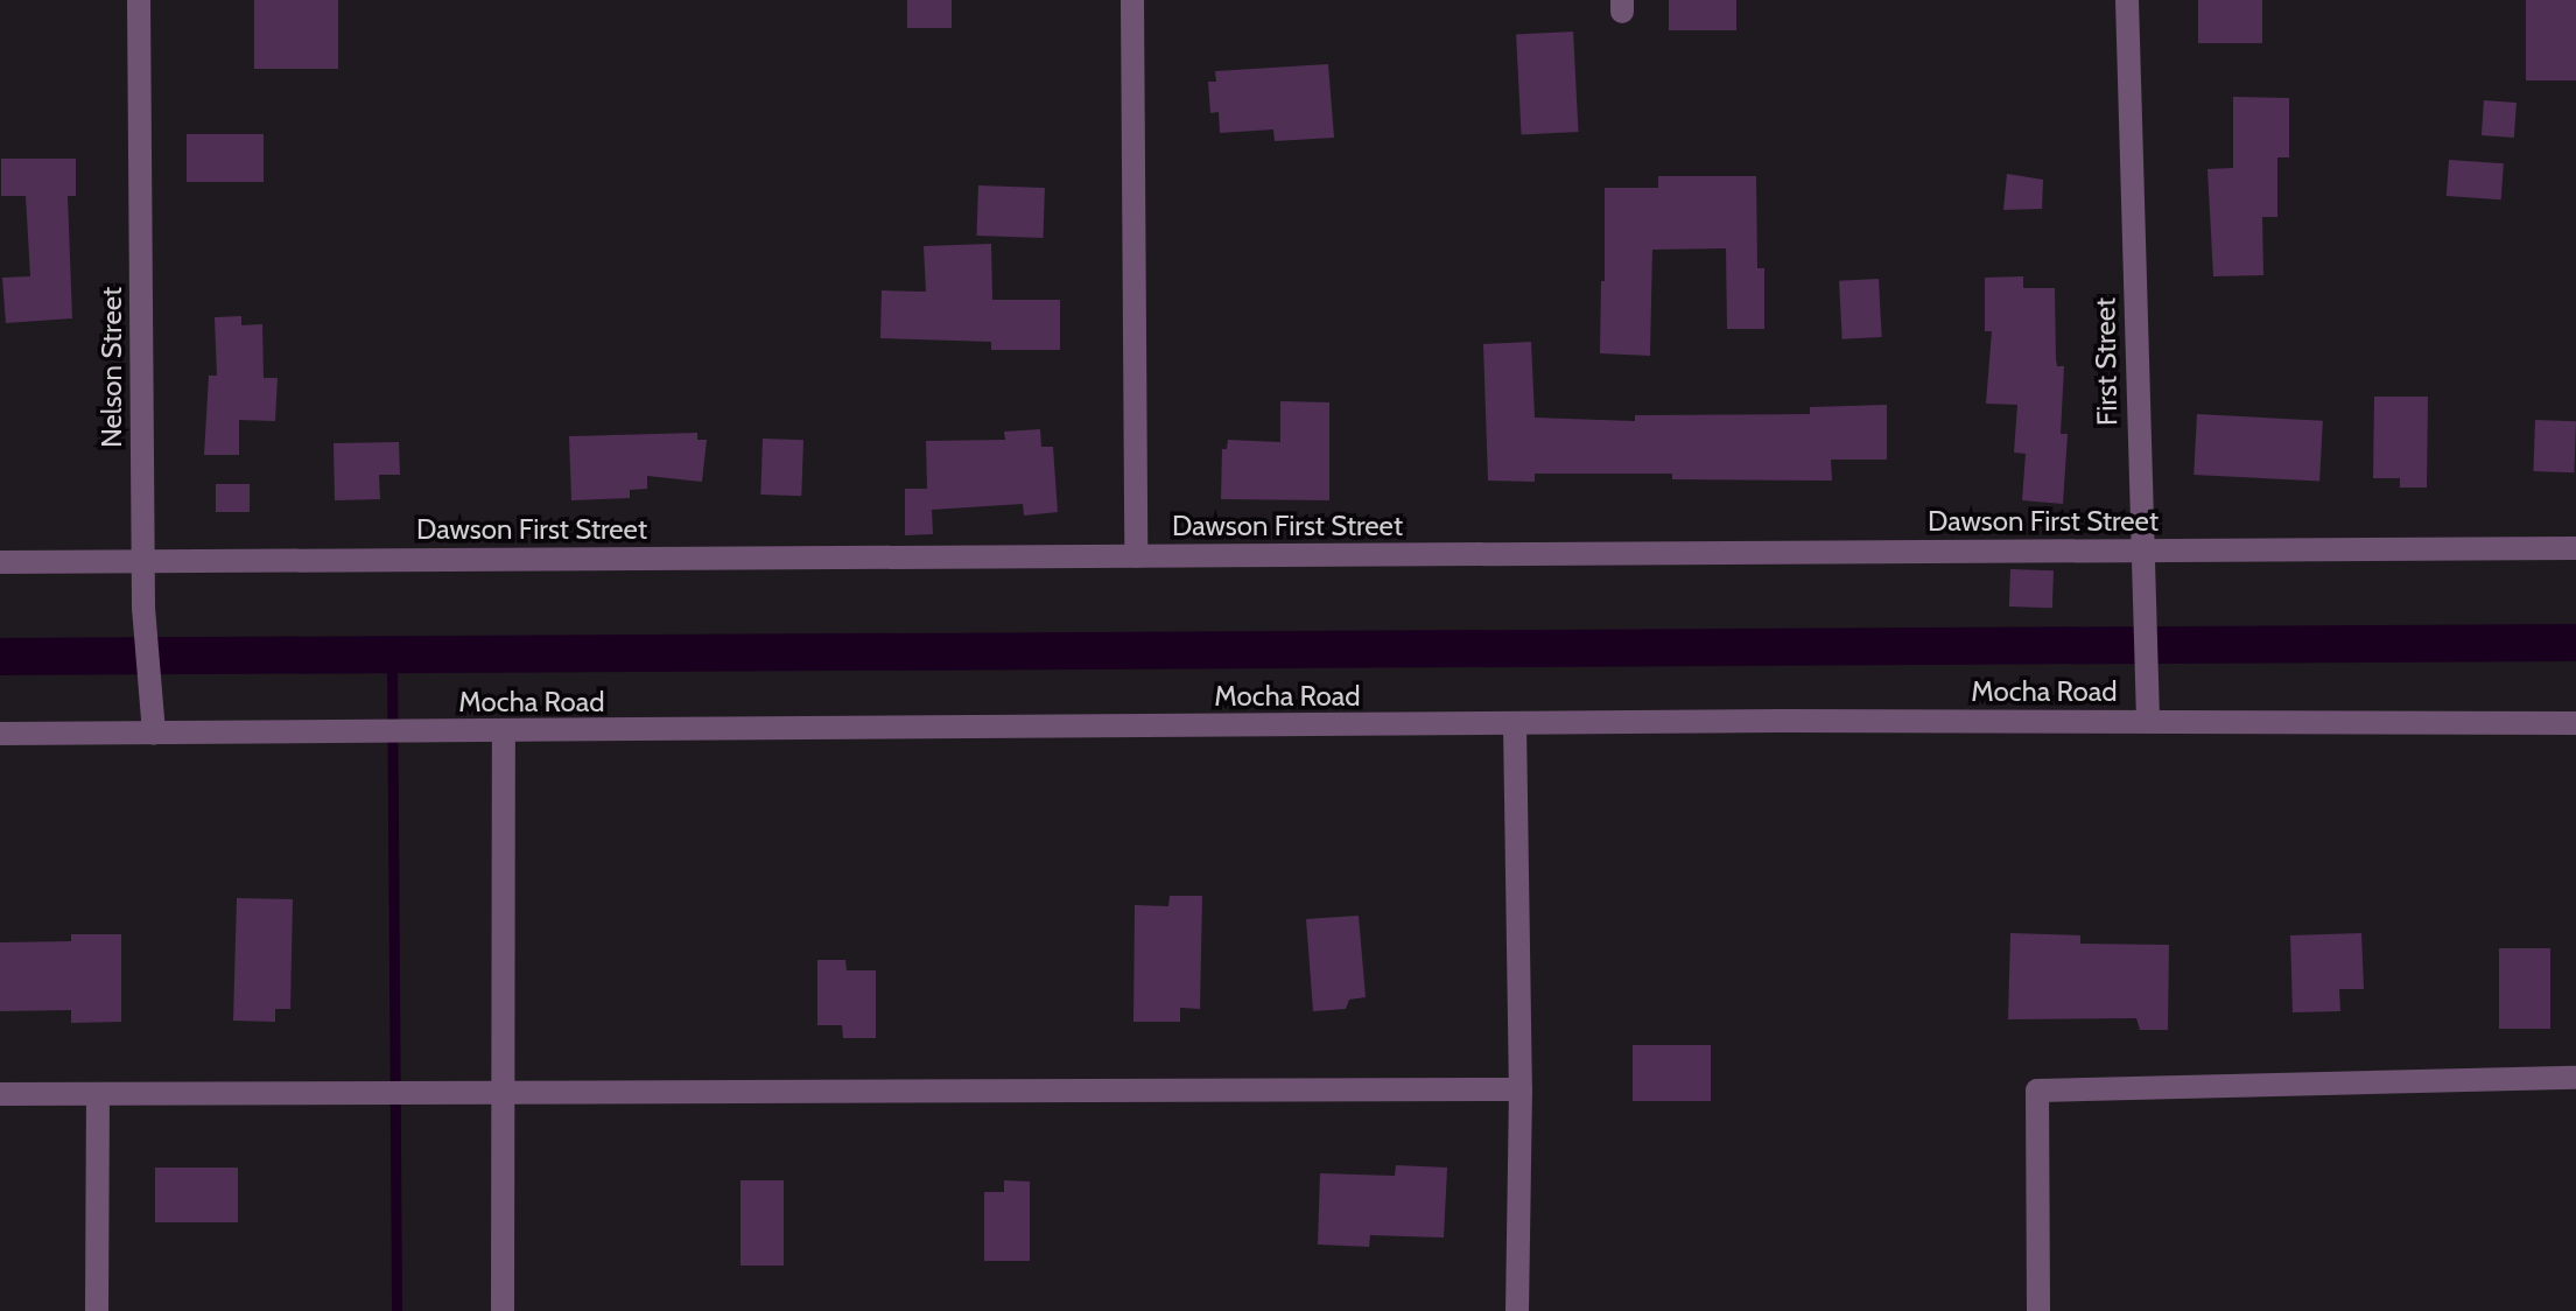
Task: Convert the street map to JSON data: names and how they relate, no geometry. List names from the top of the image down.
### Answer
{
  "streets": {
    "street": [
      "First Street",
      "Nelson Street",
      "Dawson First Street",
      "Mocha Road"
    ]
  },
  "crossings": [
    ["First Street", "Dawson First Street"],
    ["First Street", "Mocha Road"],
    ["Nelson Street", "Dawson First Street"],
    ["Nelson Street", "Mocha Road"]
  ]
}
